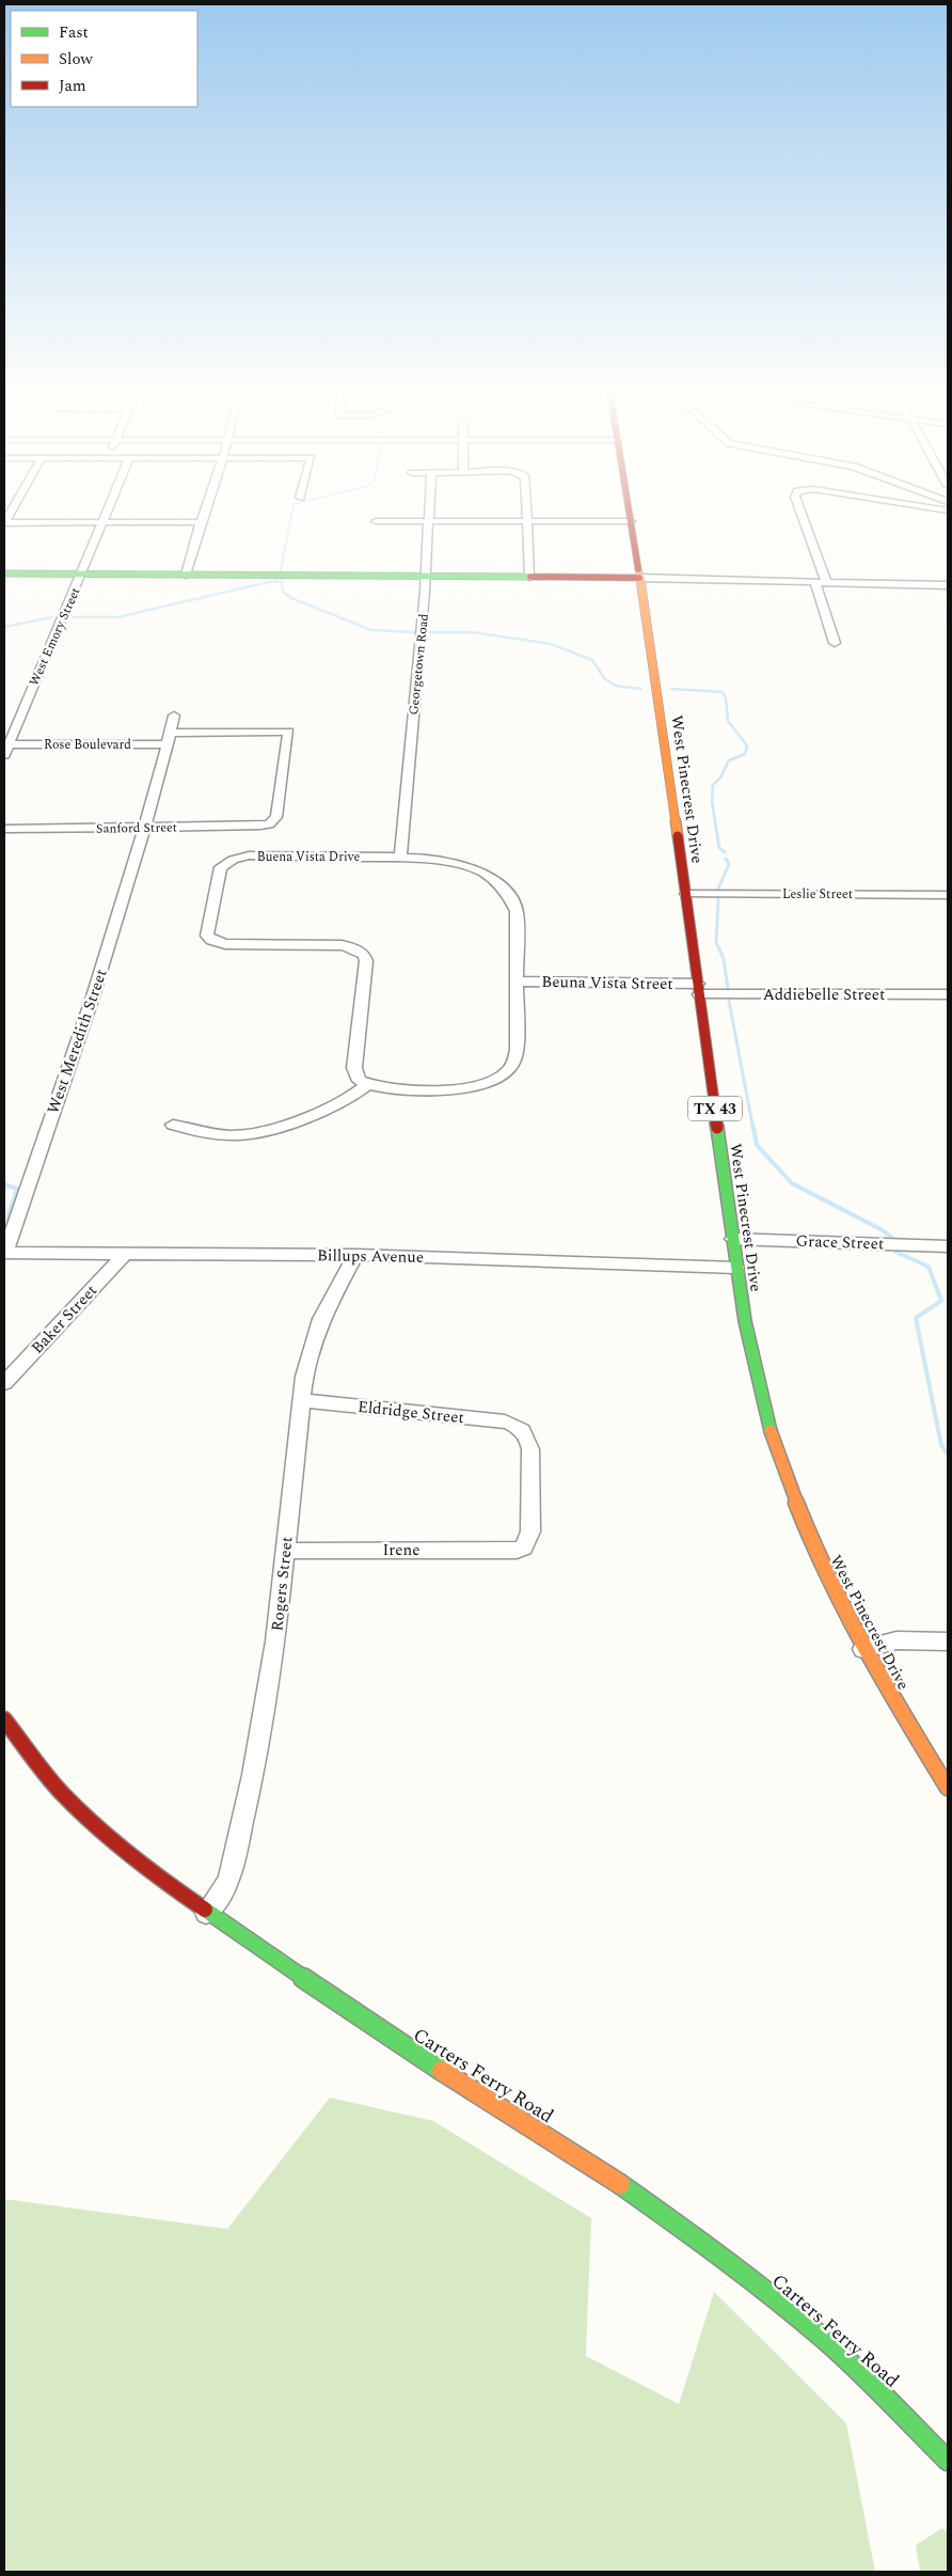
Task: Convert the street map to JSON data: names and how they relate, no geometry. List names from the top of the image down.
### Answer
{
  "streets": {
    "main road": ["West Pinecrest Drive", "TX 43", "Carters Ferry Road"],
    "street": [
      "West Emory Street",
      "Georgetown Road",
      "Rose Boulevard",
      "Sanford Street",
      "Buena Vista Drive",
      "Leslie Street",
      "Beuna Vista Street",
      "Addiebelle Street",
      "West Meredith Street",
      "Grace Street",
      "Billups Avenue",
      "Baker Street",
      "Eldridge Street",
      "Irene",
      "Rogers Street"
    ]
  },
  "crossings": [
    ["West Emory Street", "Rose Boulevard"],
    ["Georgetown Road", "Buena Vista Drive"],
    ["Rose Boulevard", "Sanford Street"],
    ["Rose Boulevard", "West Meredith Street"],
    ["West Pinecrest Drive", "Leslie Street"],
    ["West Pinecrest Drive", "Beuna Vista Street"],
    ["West Pinecrest Drive", "Addiebelle Street"],
    ["West Pinecrest Drive", "Grace Street"],
    ["West Pinecrest Drive", "Billups Avenue"],
    ["Sanford Street", "West Meredith Street"],
    ["Buena Vista Drive", "Beuna Vista Street"],
    ["Beuna Vista Street", "Addiebelle Street"],
    ["West Meredith Street", "Billups Avenue"],
    ["Billups Avenue", "Baker Street"],
    ["Billups Avenue", "Rogers Street"],
    ["Eldridge Street", "Irene"],
    ["Eldridge Street", "Rogers Street"],
    ["Irene", "Rogers Street"],
    ["Rogers Street", "Carters Ferry Road"]
  ],
  "legend": ["Fast", "Slow", "Jam"]
}
